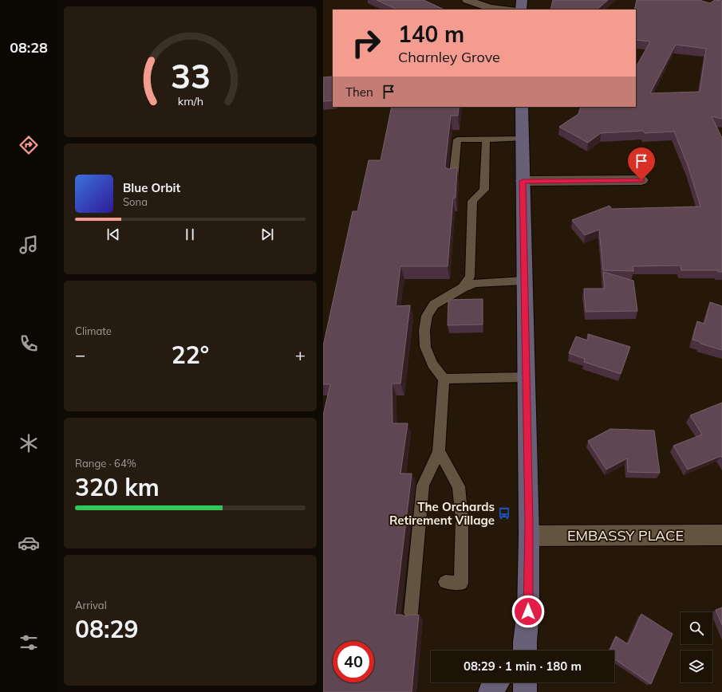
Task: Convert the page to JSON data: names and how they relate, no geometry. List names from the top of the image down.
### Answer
{
  "streets": {
    "street": ["EMBASSY PLACE"]
  },
  "places": {
    "bus stop": ["The Orchards Retirement Village"]
  },
  "page": {
    "tabs": "08:28",
    "turn": ["140 m", "Charnley Grove"],
    "then": "Then",
    "song": ["Blue Orbit", "Sona"],
    "tile": [
      "Climate",
      ["Range · 64%", "320 km"],
      ["Arrival", "08:29"]
    ],
    "heat": ["−", "22°", "+"],
    "limit": "40",
    "trip": "08:29 · 1 min · 180 m",
    "gauge": ["33", "km/h"]
  }
}
